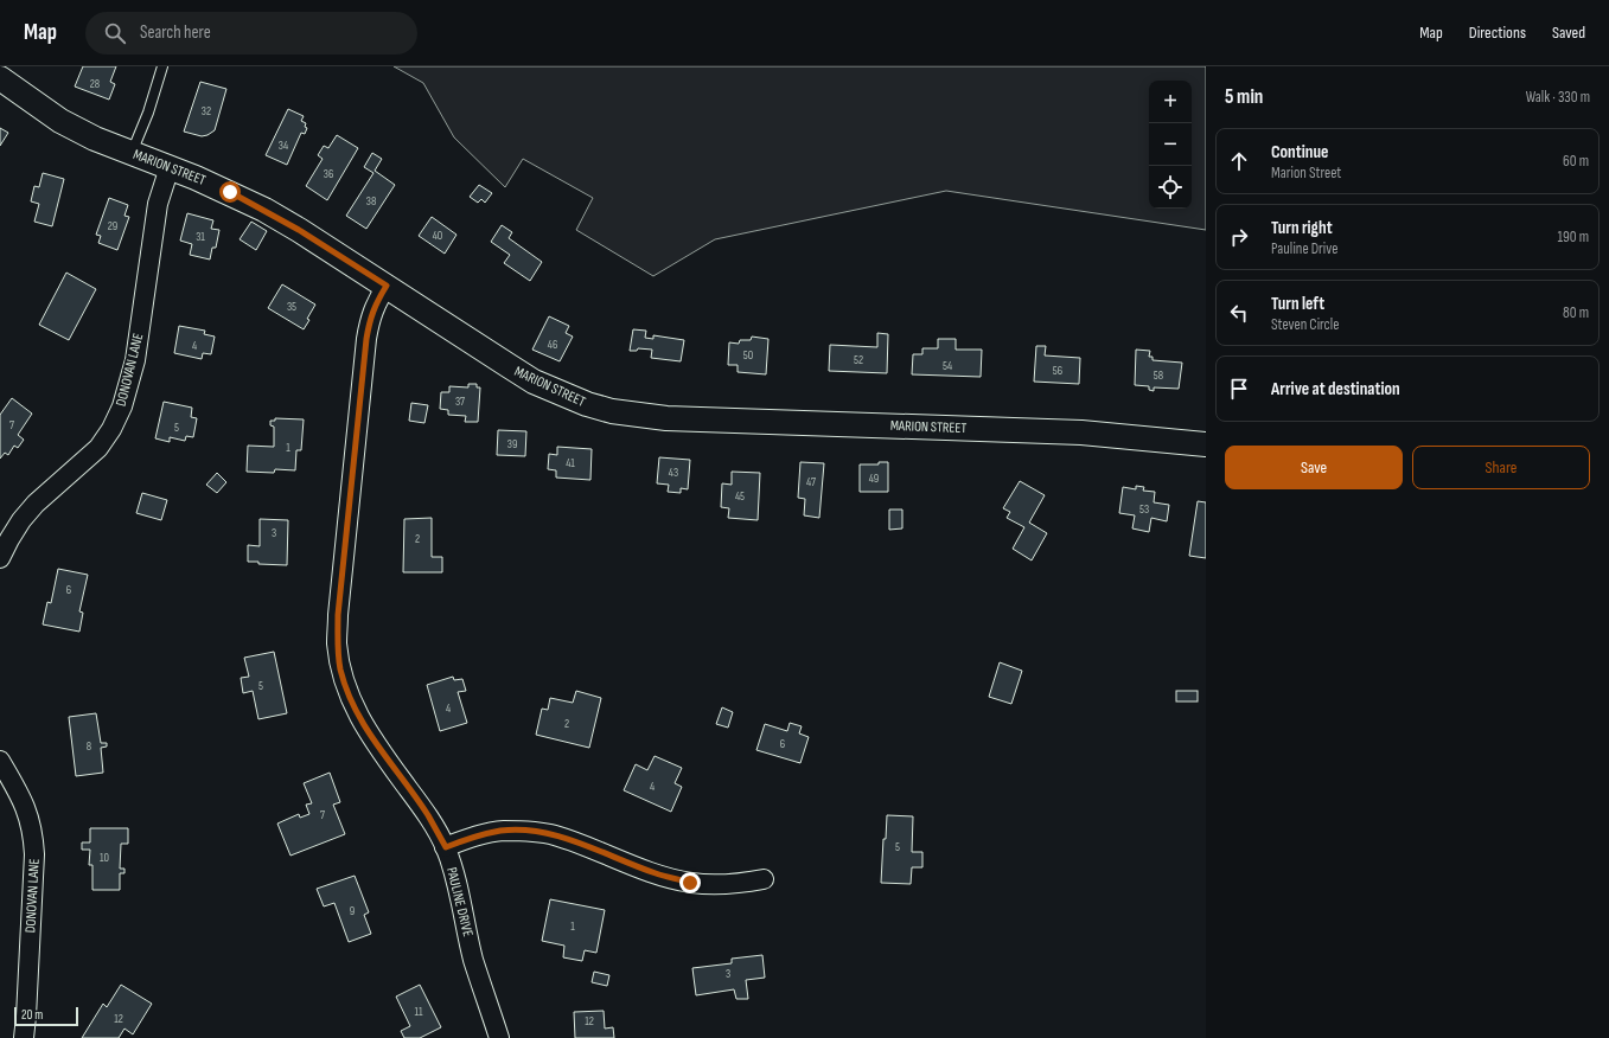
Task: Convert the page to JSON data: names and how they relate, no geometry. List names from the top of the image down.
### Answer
{
  "streets": {
    "street": ["MARION STREET", "DONOVAN LANE", "PAULINE DRIVE"]
  },
  "crossings": [
    ["MARION STREET", "DONOVAN LANE"],
    ["MARION STREET", "PAULINE DRIVE"]
  ],
  "house_numbers": [
    "28",
    "32",
    "34",
    "36",
    "38",
    "29",
    "40",
    "31",
    "35",
    "46",
    "4",
    "50",
    "52",
    "54",
    "56",
    "58",
    "37",
    "7",
    "5",
    "39",
    "1",
    "41",
    "43",
    "49",
    "47",
    "45",
    "53",
    "3",
    "2",
    "6",
    "5",
    "4",
    "2",
    "6",
    "8",
    "4",
    "7",
    "5",
    "10",
    "9",
    "1",
    "3",
    "11",
    "12",
    "12"
  ],
  "scale_bar": "20 m",
  "page": {
    "header": "Map",
    "search": "Search here",
    "nav": ["Map", "Directions", "Saved"],
    "heading": ["5 min", "Walk · 330 m"],
    "map_buttons": ["+", "−"],
    "list": [
      ["Continue", "Marion Street", "60 m"],
      ["Turn right", "Pauline Drive", "190 m"],
      ["Turn left", "Steven Circle", "80 m"],
      "Arrive at destination"
    ],
    "buttons": ["Save", "Share"],
    "scale": "20 m"
  }
}
